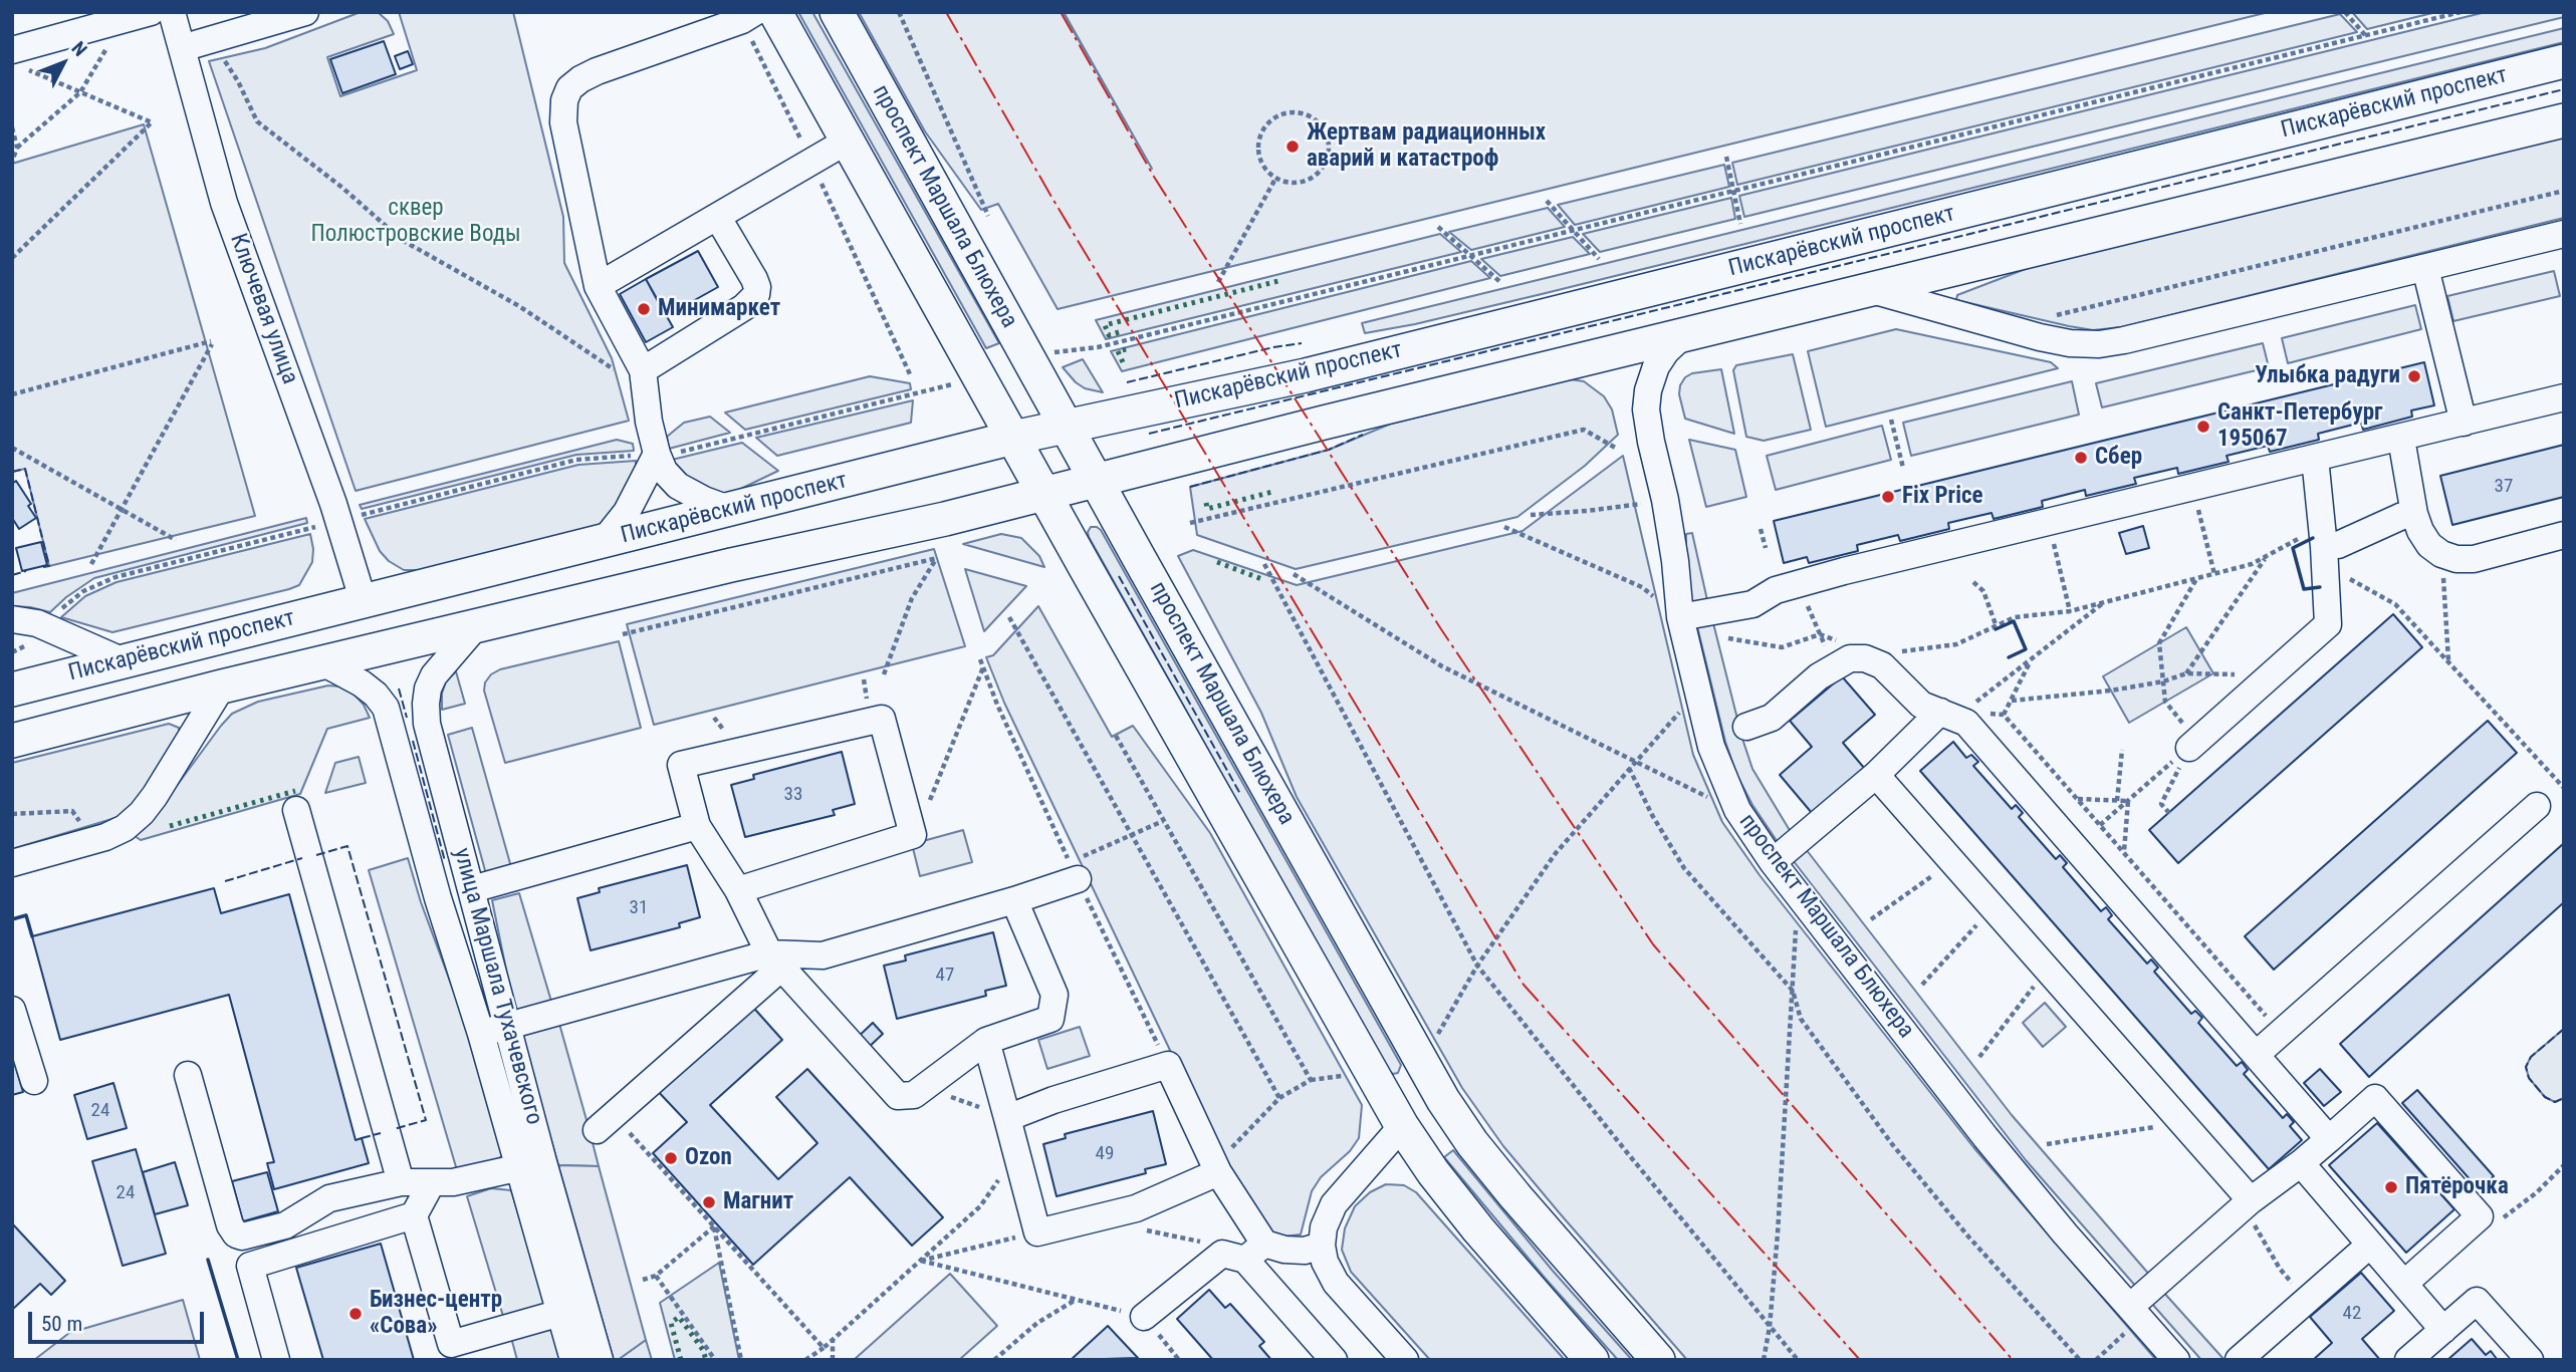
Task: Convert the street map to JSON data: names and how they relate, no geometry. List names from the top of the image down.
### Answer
{
  "streets": {
    "main road": ["Пискарёвский проспект", "проспект Маршала Блюхера"],
    "street": ["Ключевая улица", "улица Маршала Тухачевского"]
  },
  "crossings": [
    ["Пискарёвский проспект", "проспект Маршала Блюхера"],
    ["Пискарёвский проспект", "Ключевая улица"]
  ],
  "parks": ["сквер Полюстровские Воды"],
  "places": [
    "Жертвам радиационных аварий и катастроф",
    "Минимаркет",
    "Улыбка радуги",
    "Санкт-Петербург 195067",
    "Сбер",
    "Fix Price",
    "Ozon",
    "Пятёрочка",
    "Магнит",
    "Бизнес-центр «Сова»"
  ],
  "house_numbers": [
    "37",
    "33",
    "31",
    "47",
    "24",
    "49",
    "24",
    "42"
  ],
  "scale_bar": "50 m",
  "north": "top right"
}
